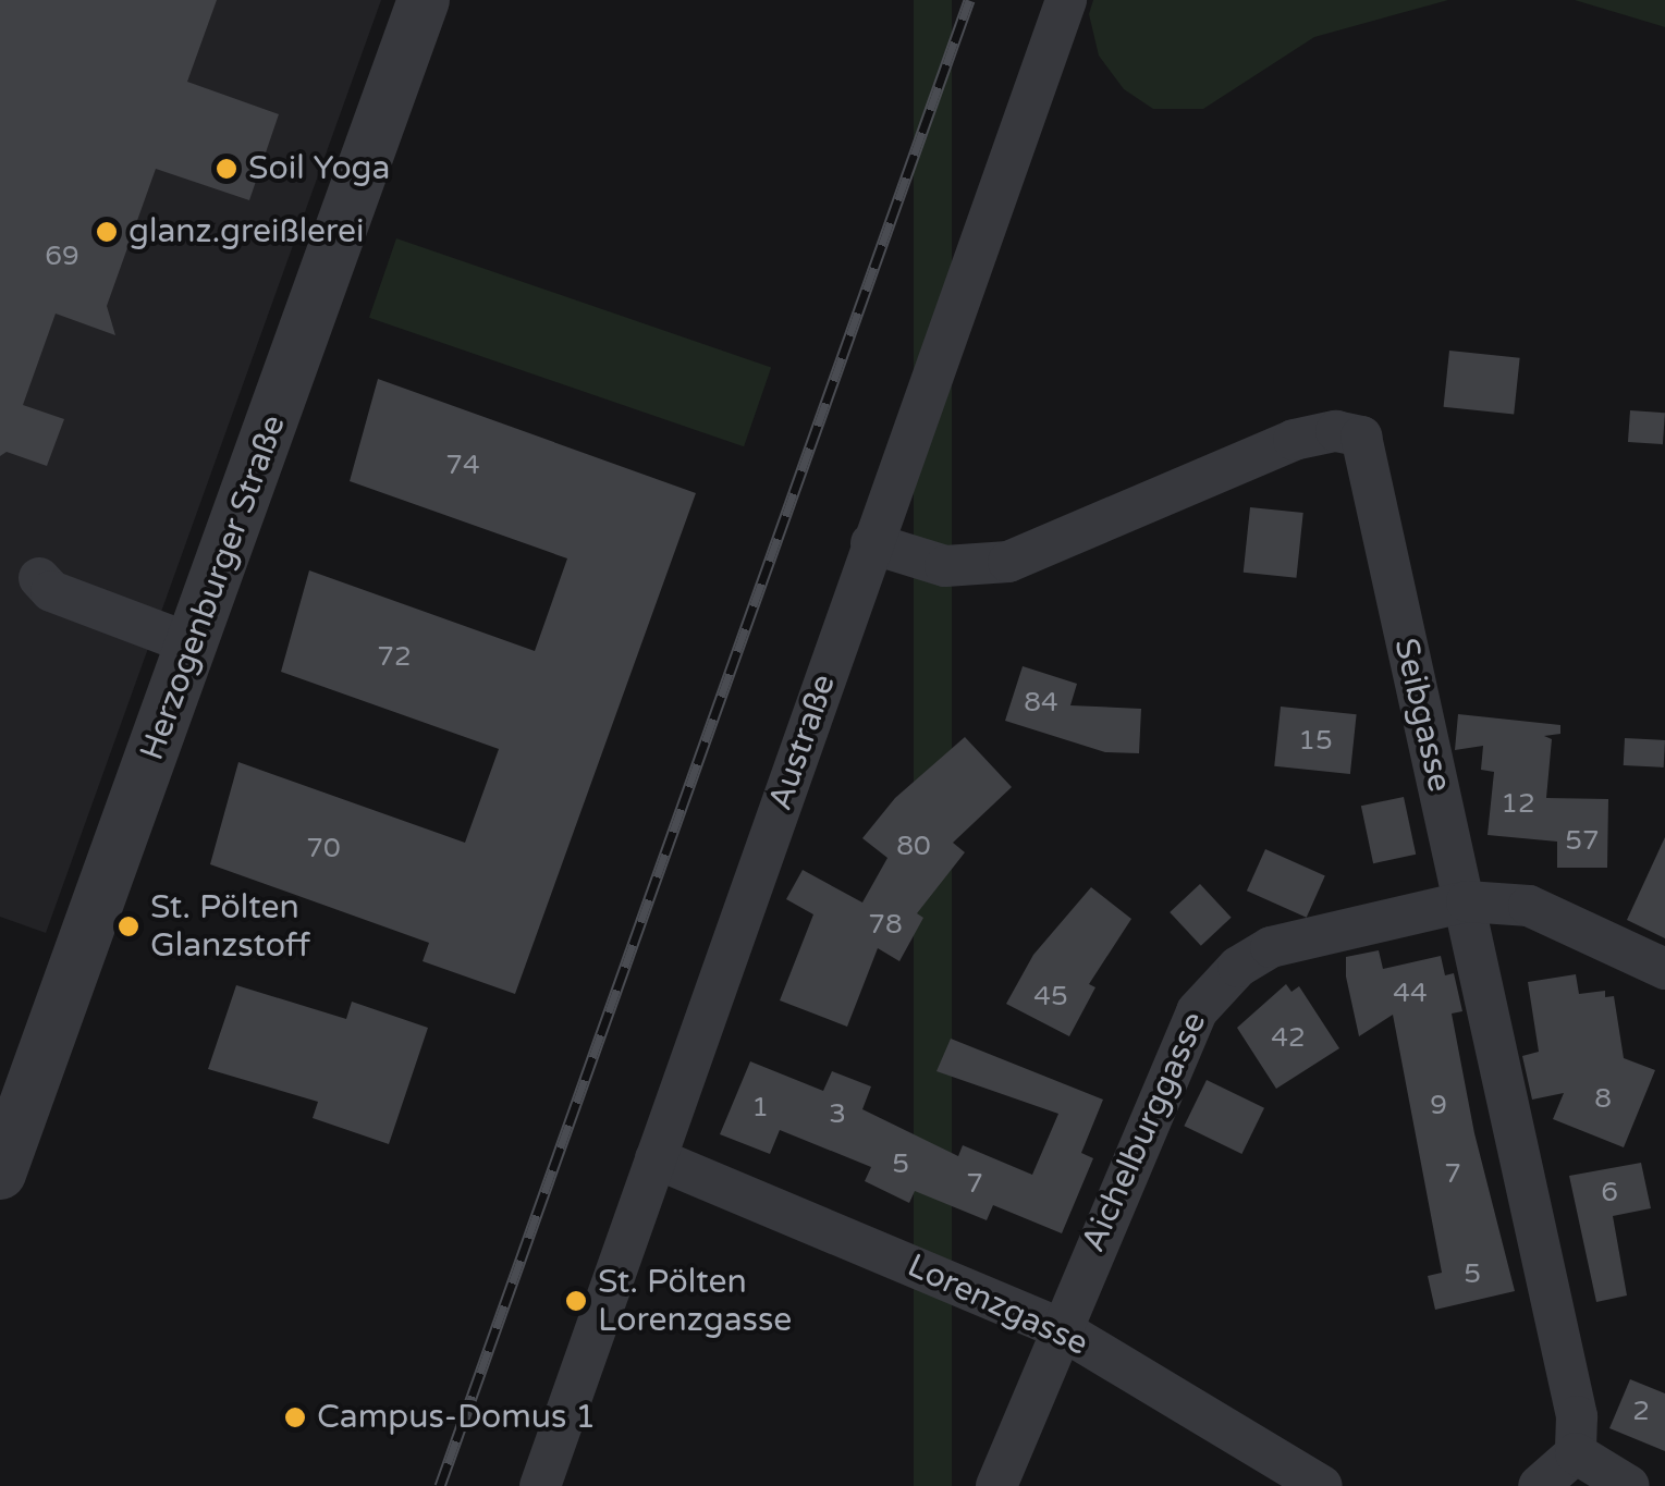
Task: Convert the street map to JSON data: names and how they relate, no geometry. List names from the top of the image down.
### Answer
{
  "streets": {
    "street": [
      "Herzogenburger Straße",
      "Seibgasse",
      "Austraße",
      "Aichelburggasse",
      "Lorenzgasse"
    ]
  },
  "crossings": [
    ["Seibgasse", "Austraße"],
    ["Seibgasse", "Aichelburggasse"],
    ["Austraße", "Lorenzgasse"],
    ["Aichelburggasse", "Lorenzgasse"]
  ],
  "places": [
    "Soil Yoga",
    "glanz.greißlerei",
    "St. Pölten Glanzstoff",
    "St. Pölten Lorenzgasse",
    "Campus-Domus 1"
  ],
  "house_numbers": [
    "69",
    "74",
    "72",
    "84",
    "15",
    "12",
    "57",
    "80",
    "70",
    "78",
    "44",
    "45",
    "42",
    "8",
    "9",
    "1",
    "3",
    "5",
    "7",
    "7",
    "6",
    "5",
    "2"
  ]
}
